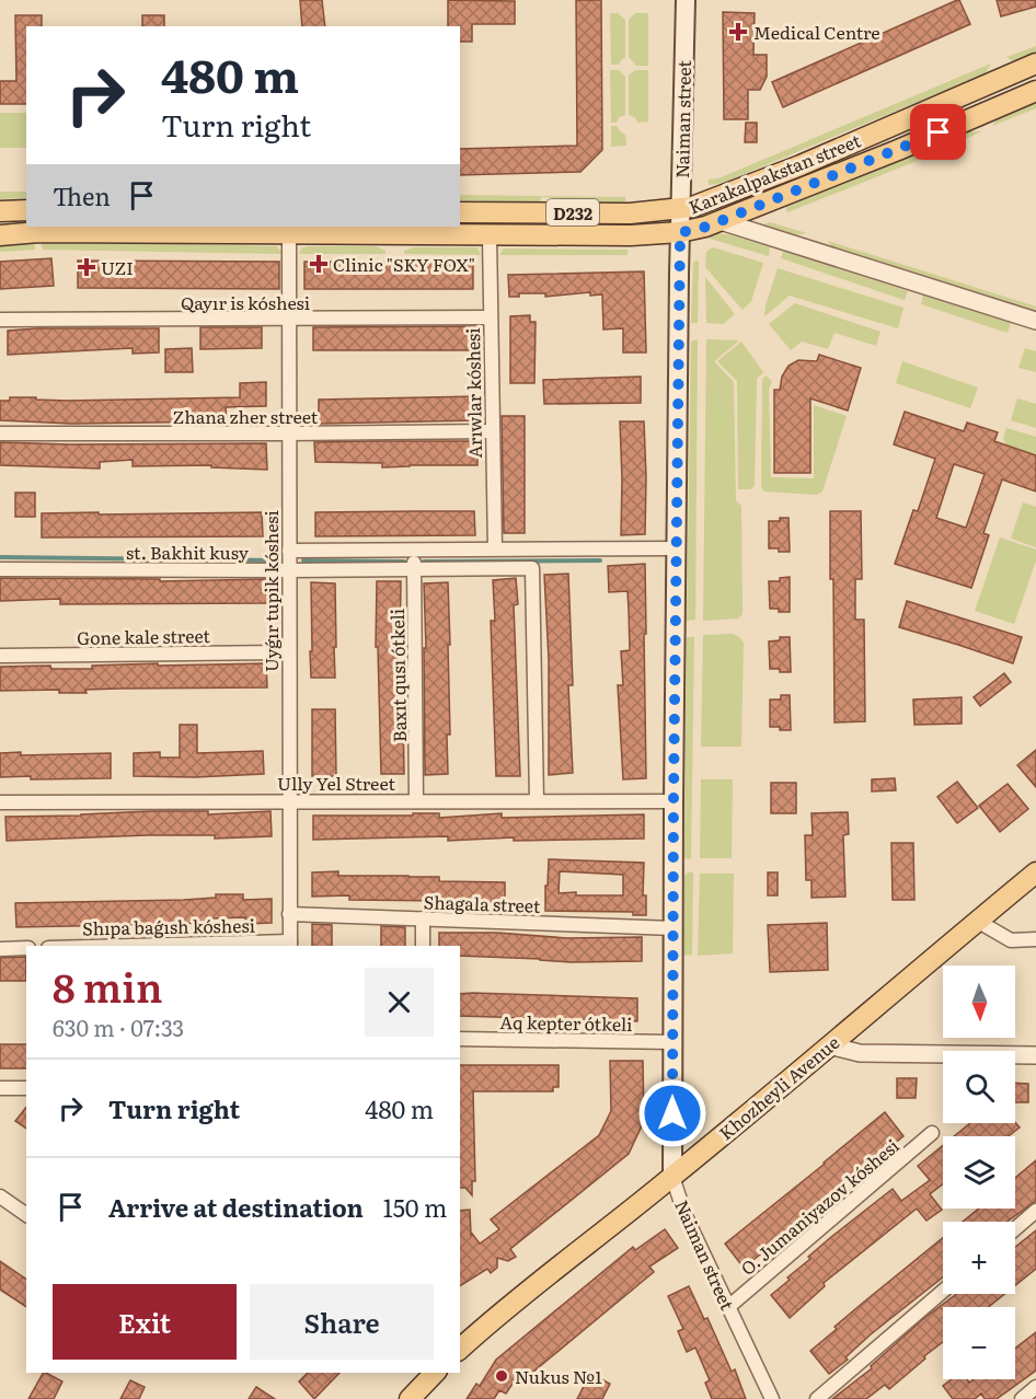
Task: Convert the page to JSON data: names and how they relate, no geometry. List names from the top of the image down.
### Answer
{
  "streets": {
    "main road": [
      "Naiman street",
      "Karakalpakstan street",
      "D232",
      "Khozheyli Avenue"
    ],
    "street": [
      "Qayır is kóshesi",
      "Arıwlar kóshesi",
      "Zhana zher street",
      "st. Bakhit kusy",
      "Uyǵır tupik kóshesi",
      "Gone kale street",
      "Baxıt qusı ótkeli",
      "Ully Yel Street",
      "Shagala street",
      "Shıpa baǵısh kóshesi",
      "Aq kepter ótkeli",
      "O. Jumaniyazov kóshesi"
    ]
  },
  "crossings": [
    ["Naiman street", "Karakalpakstan street"],
    ["Naiman street", "Ully Yel Street"],
    ["Naiman street", "Shagala street"],
    ["Naiman street", "Aq kepter ótkeli"],
    ["Naiman street", "Khozheyli Avenue"],
    ["Naiman street", "O. Jumaniyazov kóshesi"],
    ["Karakalpakstan street", "Arıwlar kóshesi"],
    ["Karakalpakstan street", "Uyǵır tupik kóshesi"],
    ["Qayır is kóshesi", "Arıwlar kóshesi"],
    ["Qayır is kóshesi", "Uyǵır tupik kóshesi"],
    ["Arıwlar kóshesi", "Zhana zher street"],
    ["Zhana zher street", "Uyǵır tupik kóshesi"],
    ["st. Bakhit kusy", "Uyǵır tupik kóshesi"],
    ["st. Bakhit kusy", "Baxıt qusı ótkeli"],
    ["st. Bakhit kusy", "Ully Yel Street"],
    ["Uyǵır tupik kóshesi", "Gone kale street"],
    ["Uyǵır tupik kóshesi", "Ully Yel Street"],
    ["Uyǵır tupik kóshesi", "Shagala street"],
    ["Uyǵır tupik kóshesi", "Shıpa baǵısh kóshesi"],
    ["Baxıt qusı ótkeli", "Ully Yel Street"]
  ],
  "places": {
    "health": ["Medical Centre", "Clinic \"SKY FOX\"", "UZI"],
    "other": ["Nukus №1"]
  },
  "north": "bottom",
  "page": {
    "turn": ["480 m", "Turn right"],
    "then": "Then",
    "heading": ["8 min", "630 m · 07:33"],
    "map_buttons": ["+", "−"],
    "list": [
      {
        "name": "Turn right",
        "value": "480 m"
      },
      {
        "name": "Arrive at destination",
        "value": "150 m"
      }
    ],
    "buttons": ["Exit", "Share"]
  }
}
